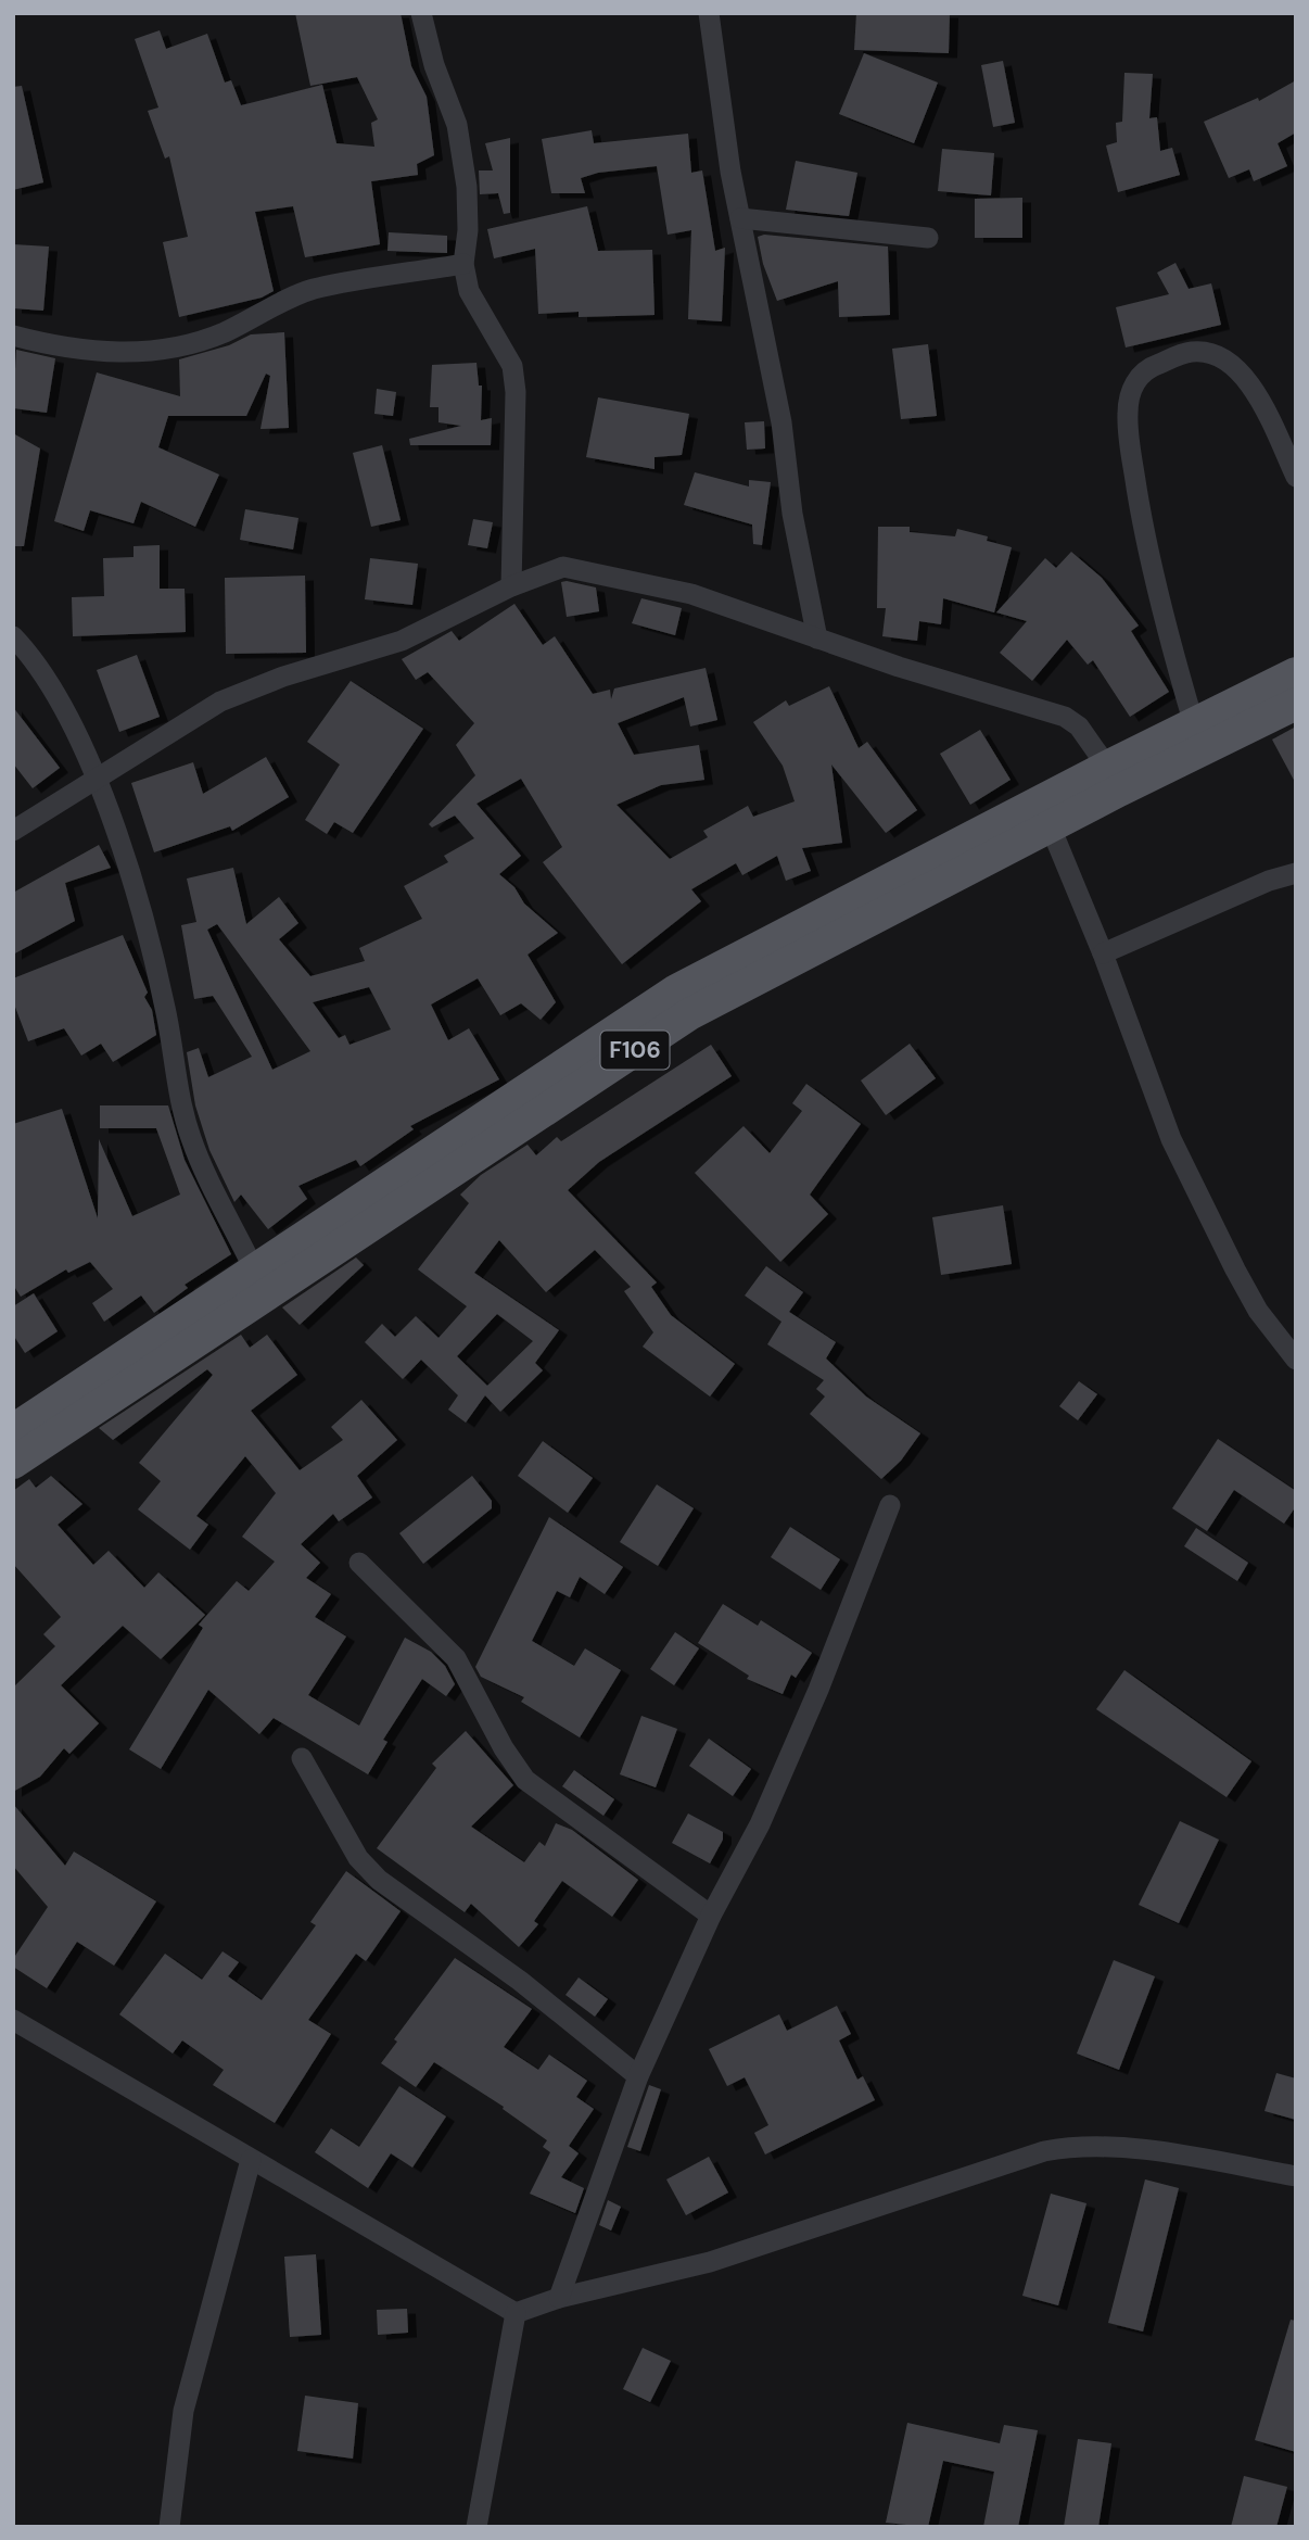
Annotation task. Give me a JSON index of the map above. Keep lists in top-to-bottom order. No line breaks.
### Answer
{"streets":{"main road":["F106"]}}
